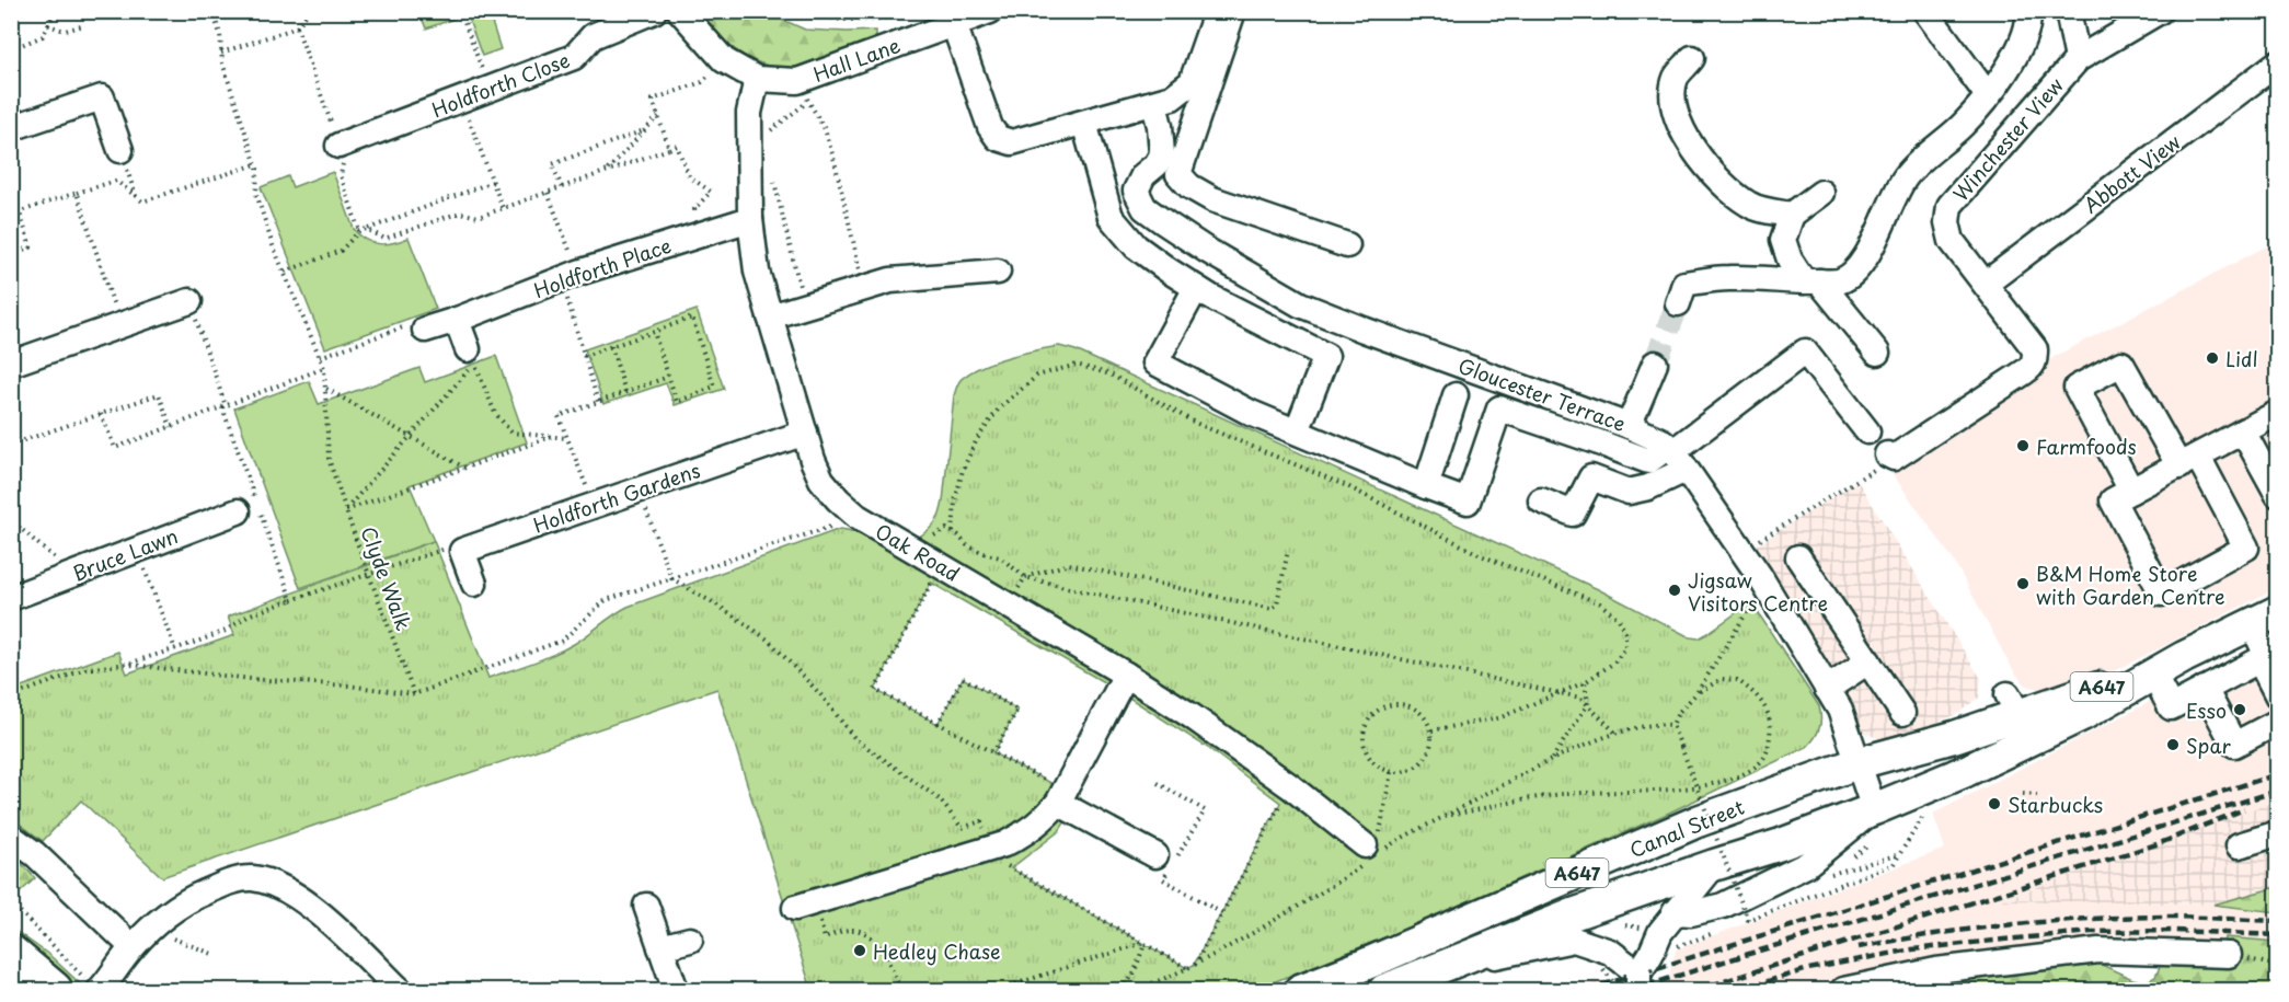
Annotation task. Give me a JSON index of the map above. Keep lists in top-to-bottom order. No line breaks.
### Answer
{"streets":{"main road":["A647","Canal Street"],"street":["Hall Lane","Holdforth Close","Winchester View","Abbott View","Holdforth Place","Gloucester Terrace","Holdforth Gardens","Oak Road","Bruce Lawn"],"path":["Clyde Walk"]},"crossings":[["Hall Lane","Oak Road"],["Winchester View","Abbott View"],["Holdforth Place","Oak Road"],["Gloucester Terrace","A647"],["Gloucester Terrace","Canal Street"],["Holdforth Gardens","Oak Road"],["A647","Canal Street"]],"places":["Lidl","Farmfoods","B&M Home Store with Garden Centre","Jigsaw Visitors Centre","Esso","Spar","Starbucks","Hedley Chase"]}
